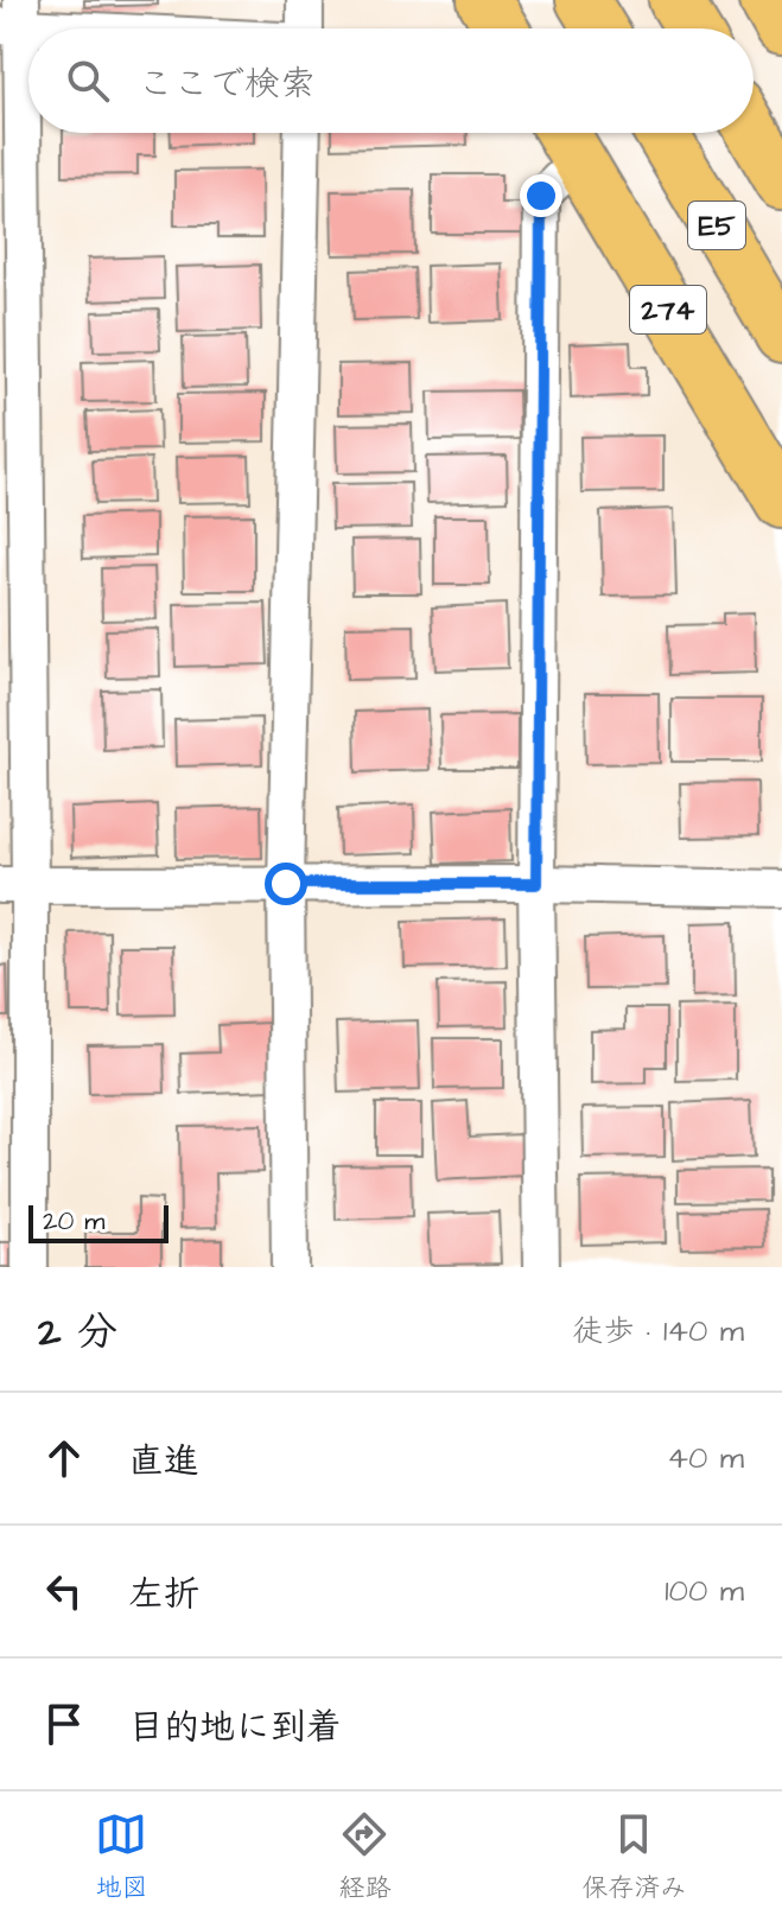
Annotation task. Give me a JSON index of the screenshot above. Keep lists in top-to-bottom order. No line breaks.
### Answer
{"streets":{"highway":["E5","274"]},"scale_bar":"20 m","page":{"search":"ここで検索","scale":"20 m","heading":["2 分","徒歩 · 140 m"],"list":[["直進","40 m"],["左折","100 m"],"目的地に到着"],"nav":["地図","経路","保存済み"]}}
